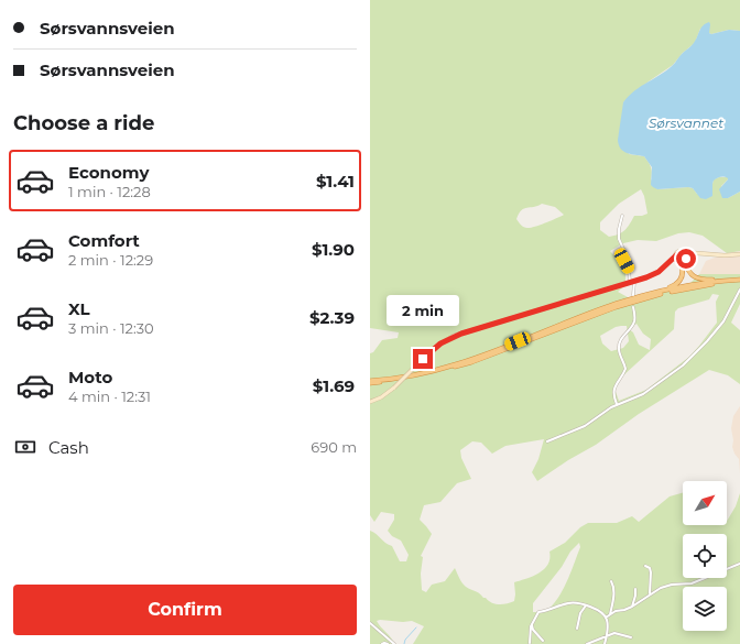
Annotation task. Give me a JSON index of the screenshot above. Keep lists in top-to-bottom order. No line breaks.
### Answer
{"water":["Sørsvannet"],"north":"top right","page":{"banner":["Sørsvannsveien","Sørsvannsveien"],"heading":"Choose a ride","list":[{"name":"Economy","note":"1 min · 12:28","value":"$1.41"},{"name":"Comfort","note":"2 min · 12:29","value":"$1.90"},{"name":"XL","note":"3 min · 12:30","value":"$2.39"},{"name":"Moto","note":"4 min · 12:31","value":"$1.69"}],"bubble":"2 min","pay":["Cash","690 m"],"buttons":"Confirm"}}
